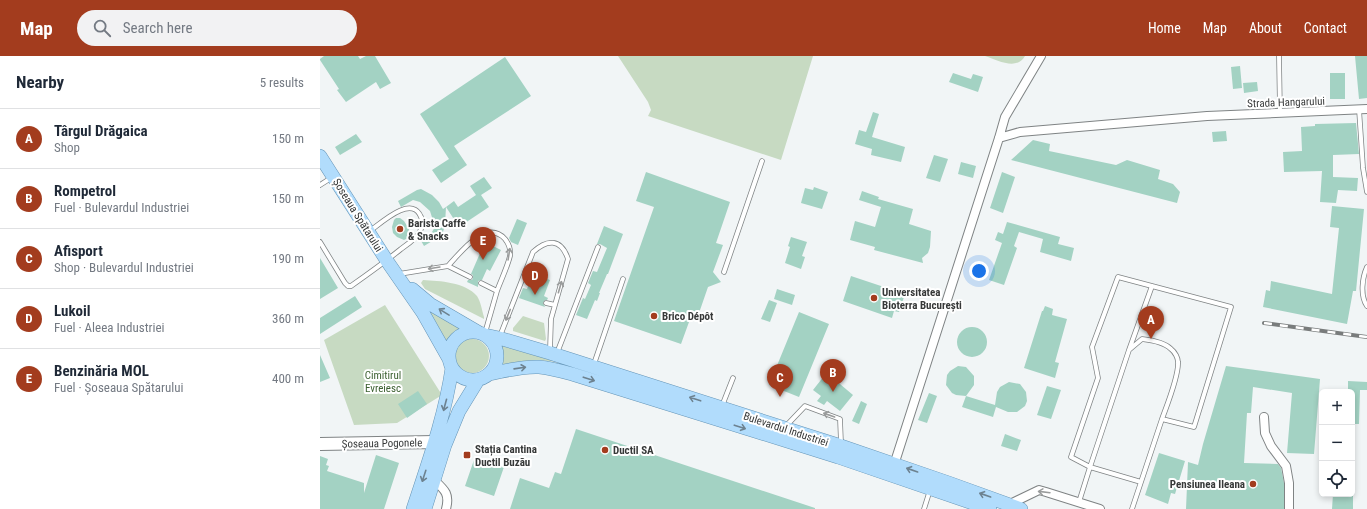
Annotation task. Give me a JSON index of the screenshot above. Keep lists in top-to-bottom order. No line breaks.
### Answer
{"streets":{"main road":["Șoseaua Spătarului","Bulevardul Industriei","Șoseaua Pogonele"],"street":["Strada Hangarului"]},"crossings":[["Șoseaua Spătarului","Bulevardul Industriei"]],"parks":["Cimitirul Evreiesc"],"places":{"other":["Barista Caffe & Snacks","Universitatea Bioterra București","Brico Dépôt","Ductil SA","Pensiunea Ileana"],"transit":["Stația Cantina Ductil Buzău"]},"page":{"header":"Map","search":"Search here","nav":["Home","Map","About","Contact"],"heading":["Nearby","5 results"],"list":[{"mark":"A","name":"Târgul Drăgaica","note":"Shop","value":"150 m"},{"mark":"B","name":"Rompetrol","note":"Fuel · Bulevardul Industriei","value":"150 m"},{"mark":"C","name":"Afisport","note":"Shop · Bulevardul Industriei","value":"190 m"},{"mark":"D","name":"Lukoil","note":"Fuel · Aleea Industriei","value":"360 m"},{"mark":"E","name":"Benzinăria MOL","note":"Fuel · Șoseaua Spătarului","value":"400 m"}],"pins":["E","D","A","B","C"],"map_buttons":["+","−"]}}
